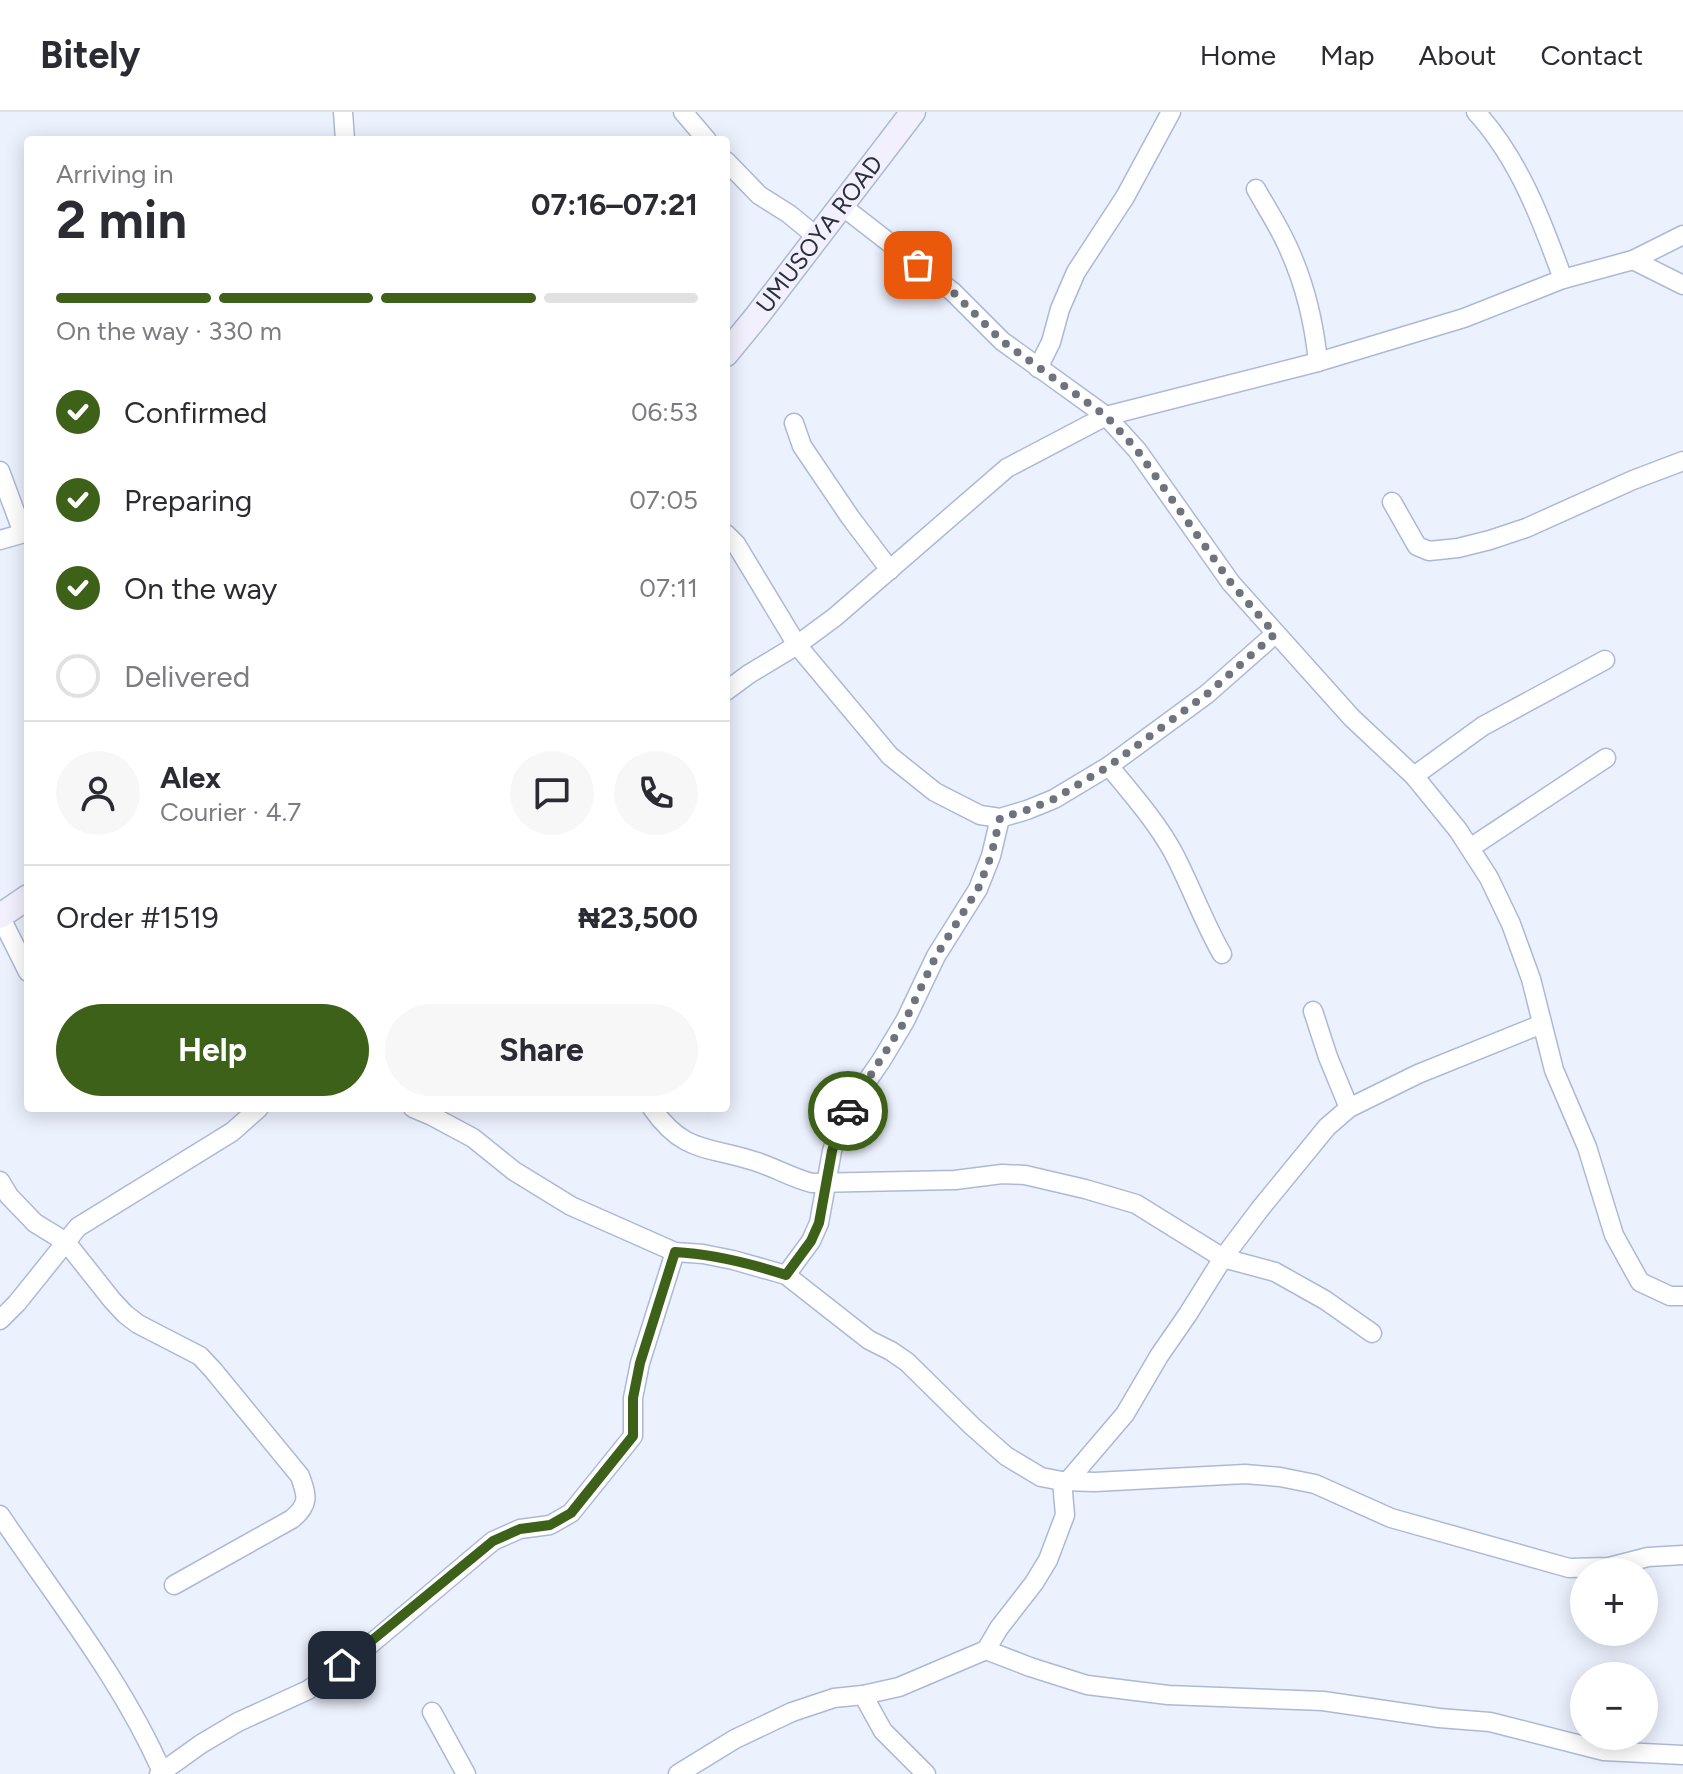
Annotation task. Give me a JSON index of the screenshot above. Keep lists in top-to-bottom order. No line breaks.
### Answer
{"streets":{"main road":["UMUSOYA ROAD"]},"page":{"header":"Bitely","nav":["Home","Map","About","Contact"],"heading":["2 min","Arriving in","07:16–07:21"],"panel":["Alex","Courier · 4.7","Order #1519","₦23,500"],"bar":"On the way · 330 m","list":[["Confirmed","06:53"],["Preparing","07:05"],["On the way","07:11"],"Delivered"],"buttons":["Help","Share"],"map_buttons":["+","−"]}}
